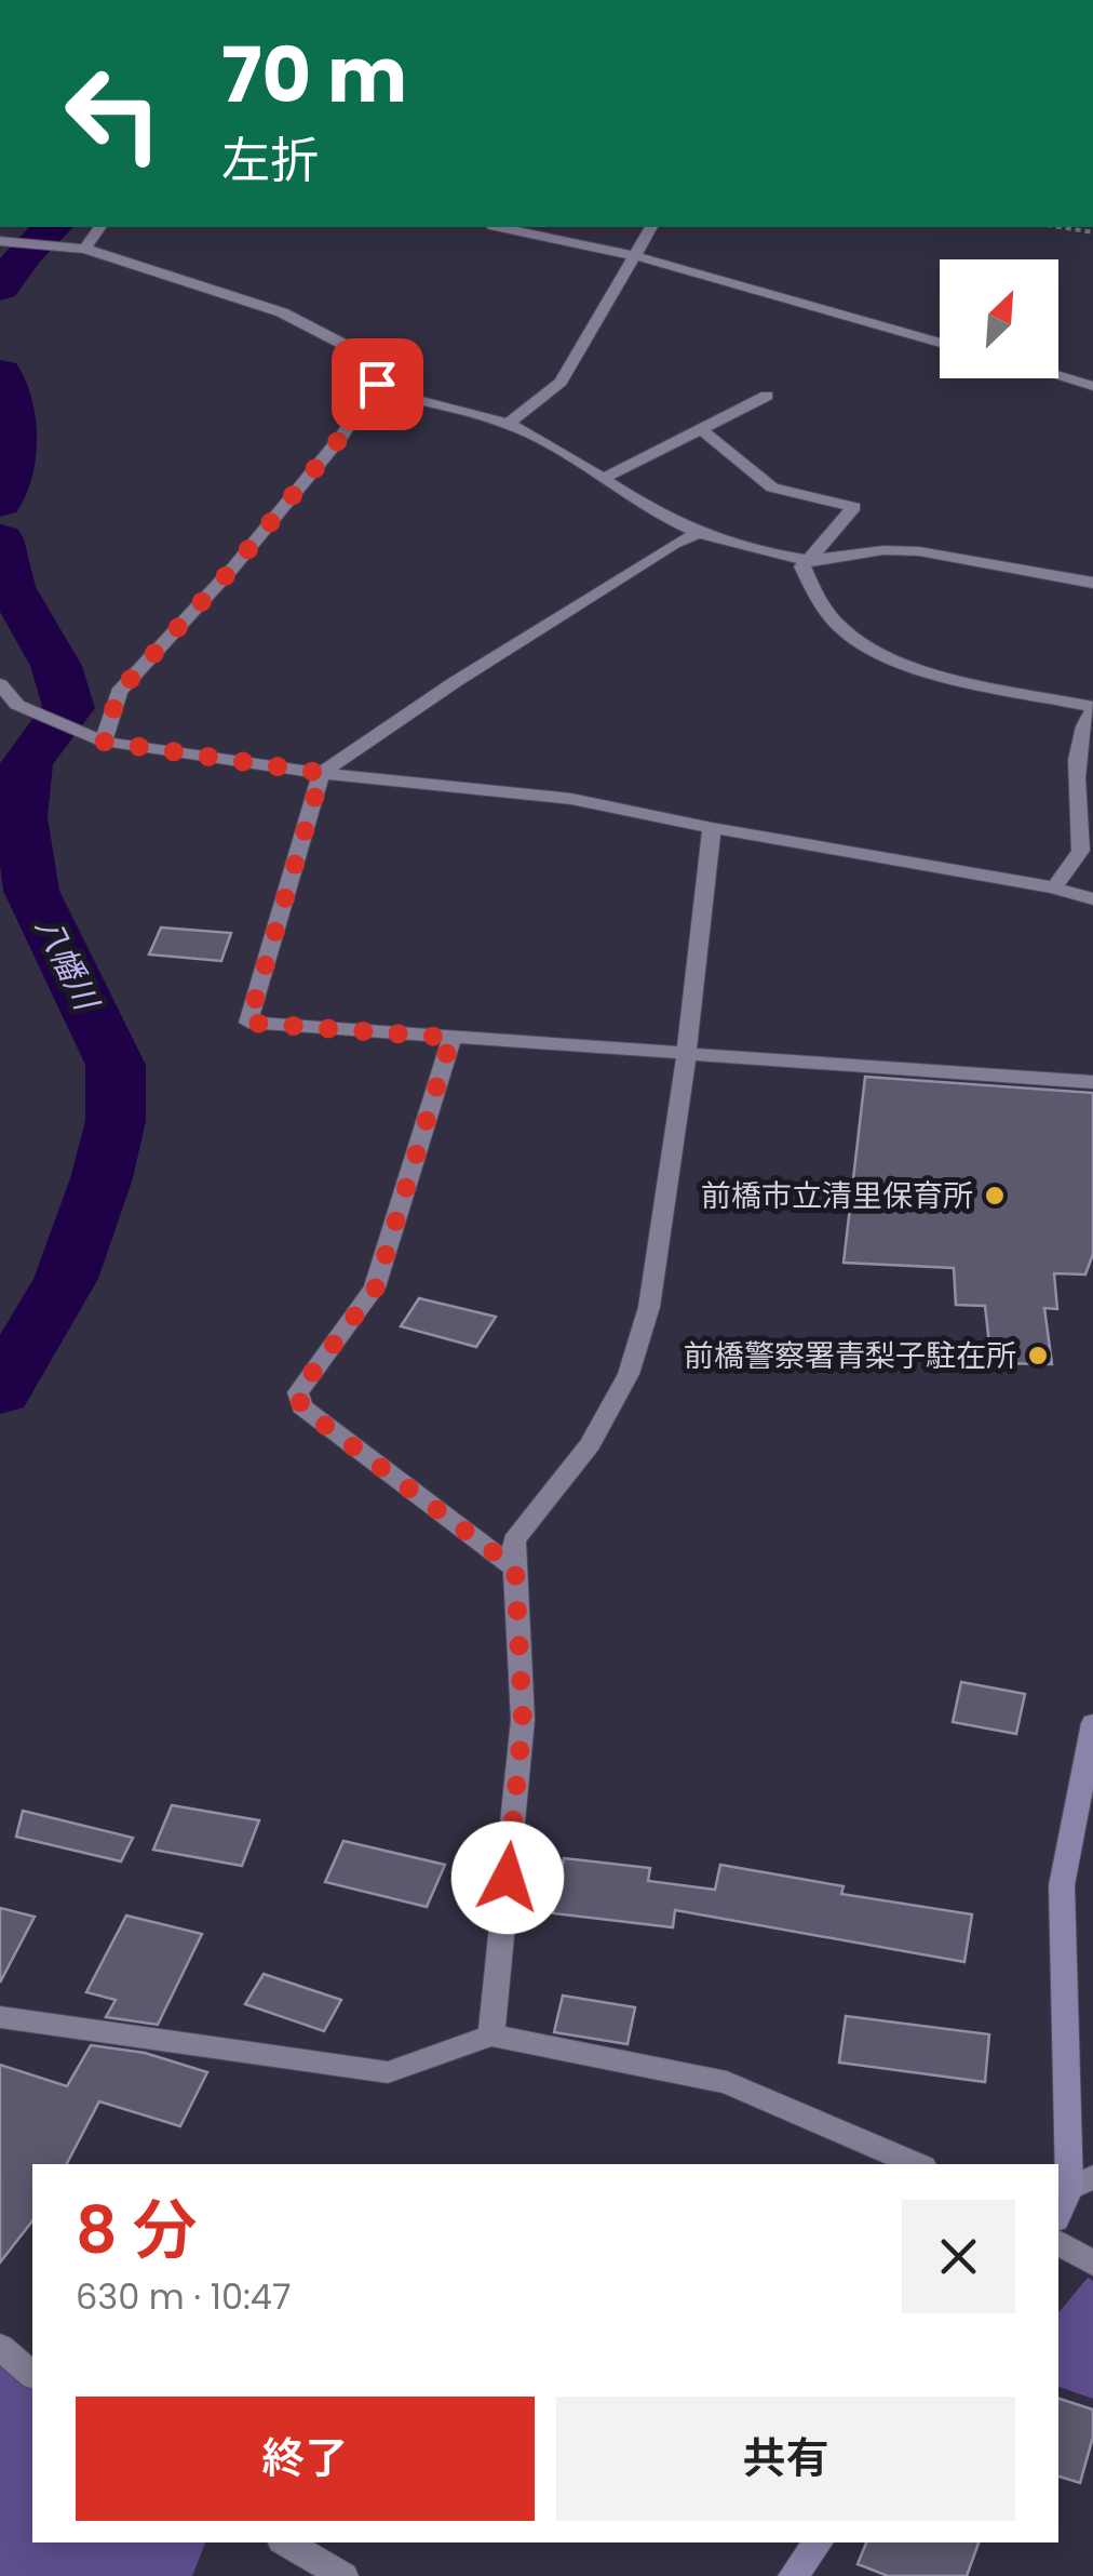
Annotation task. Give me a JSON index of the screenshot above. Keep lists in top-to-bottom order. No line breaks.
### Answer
{"water":["八幡川"],"places":["前橋市立清里保育所","前橋警察署青梨子駐在所"],"north":"top right","page":{"turn":["70 m","左折"],"heading":["8 分","630 m · 10:47"],"buttons":["終了","共有"]}}
